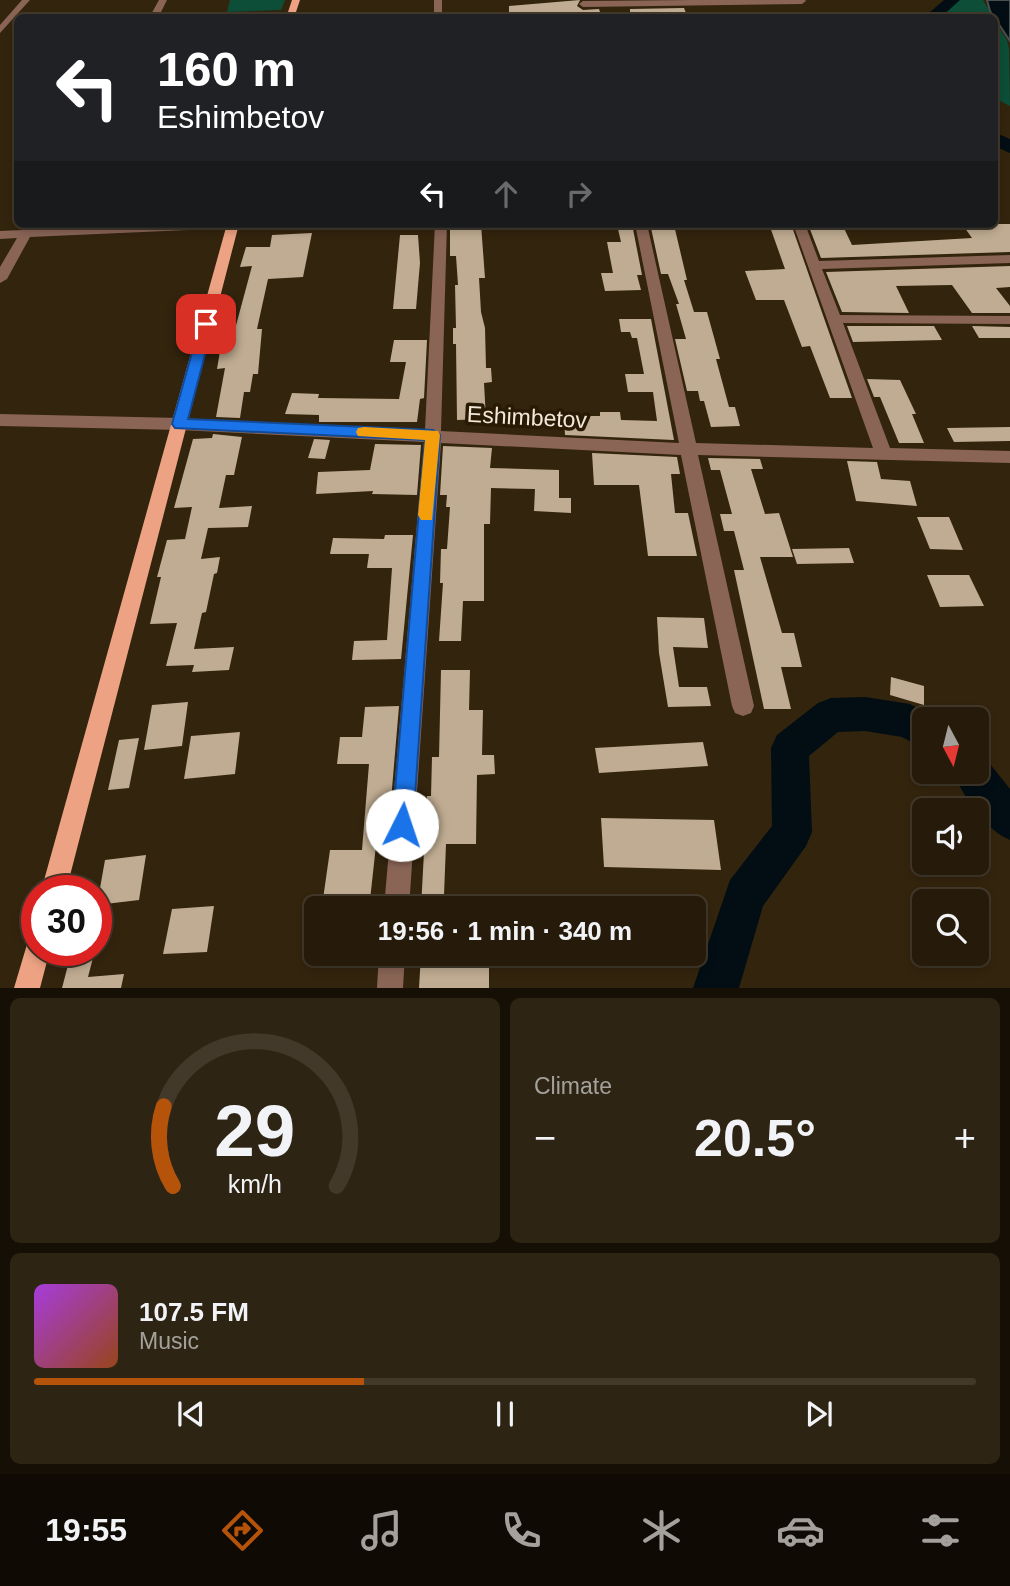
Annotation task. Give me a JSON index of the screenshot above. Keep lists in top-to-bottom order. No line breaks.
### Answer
{"streets":{"street":["Eshimbetov"]},"north":"bottom","page":{"turn":["160 m","Eshimbetov"],"limit":"30","trip":"19:56 · 1 min · 340 m","tile":"Climate","heat":["−","20.5°","+"],"song":["107.5 FM","Music"],"tabs":"19:55","gauge":["29","km/h"]}}
